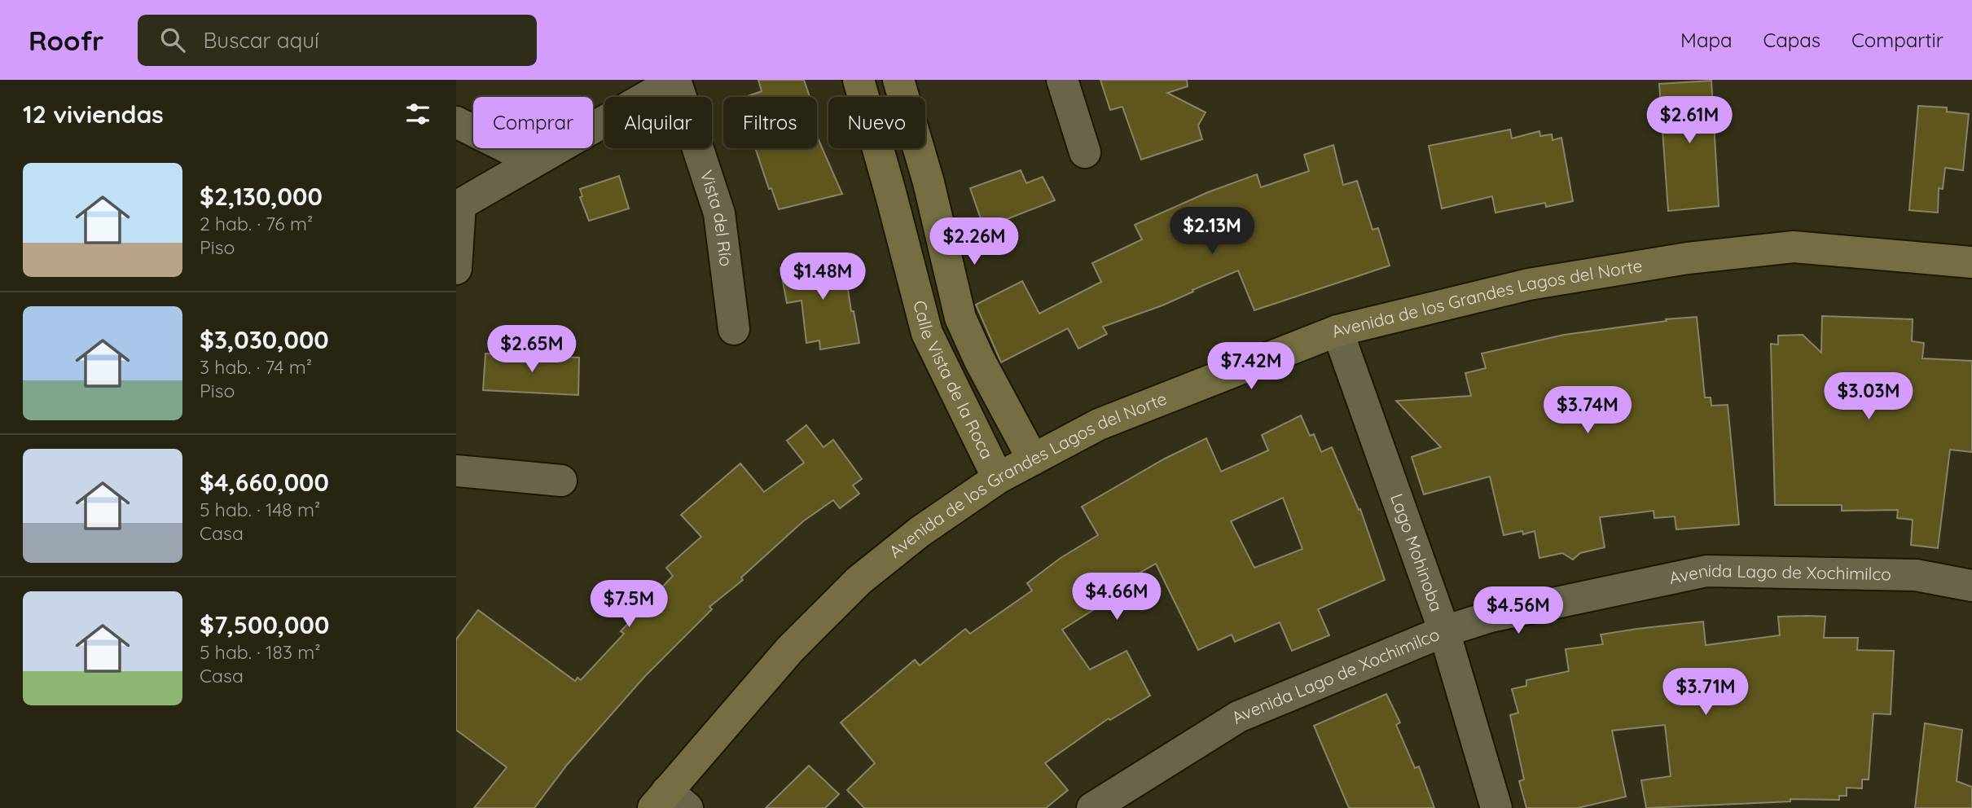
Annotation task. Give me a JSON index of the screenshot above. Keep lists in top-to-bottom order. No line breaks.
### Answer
{"streets":{"street":["Vista del Río","Avenida de los Grandes Lagos del Norte","Calle Vista de la Roca","Lago Mohinoba","Avenida Lago de Xochimilco"]},"crossings":[["Avenida de los Grandes Lagos del Norte","Calle Vista de la Roca"],["Avenida de los Grandes Lagos del Norte","Lago Mohinoba"],["Lago Mohinoba","Avenida Lago de Xochimilco"]],"page":{"header":"Roofr","search":"Buscar aquí","nav":["Mapa","Capas","Compartir"],"heading":"12 viviendas","price":["$2.61M","$2.13M","$2.26M","$1.48M","$2.65M","$7.42M","$3.03M","$3.74M","$4.66M","$7.5M","$4.56M","$3.71M"],"chip":["Comprar","Alquilar","Filtros","Nuevo"],"list":[{"name":"$2,130,000","note":"2 hab. · 76 m² · Piso"},{"name":"$3,030,000","note":"3 hab. · 74 m² · Piso"},{"name":"$4,660,000","note":"5 hab. · 148 m² · Casa"},{"name":"$7,500,000","note":"5 hab. · 183 m² · Casa"}]}}
